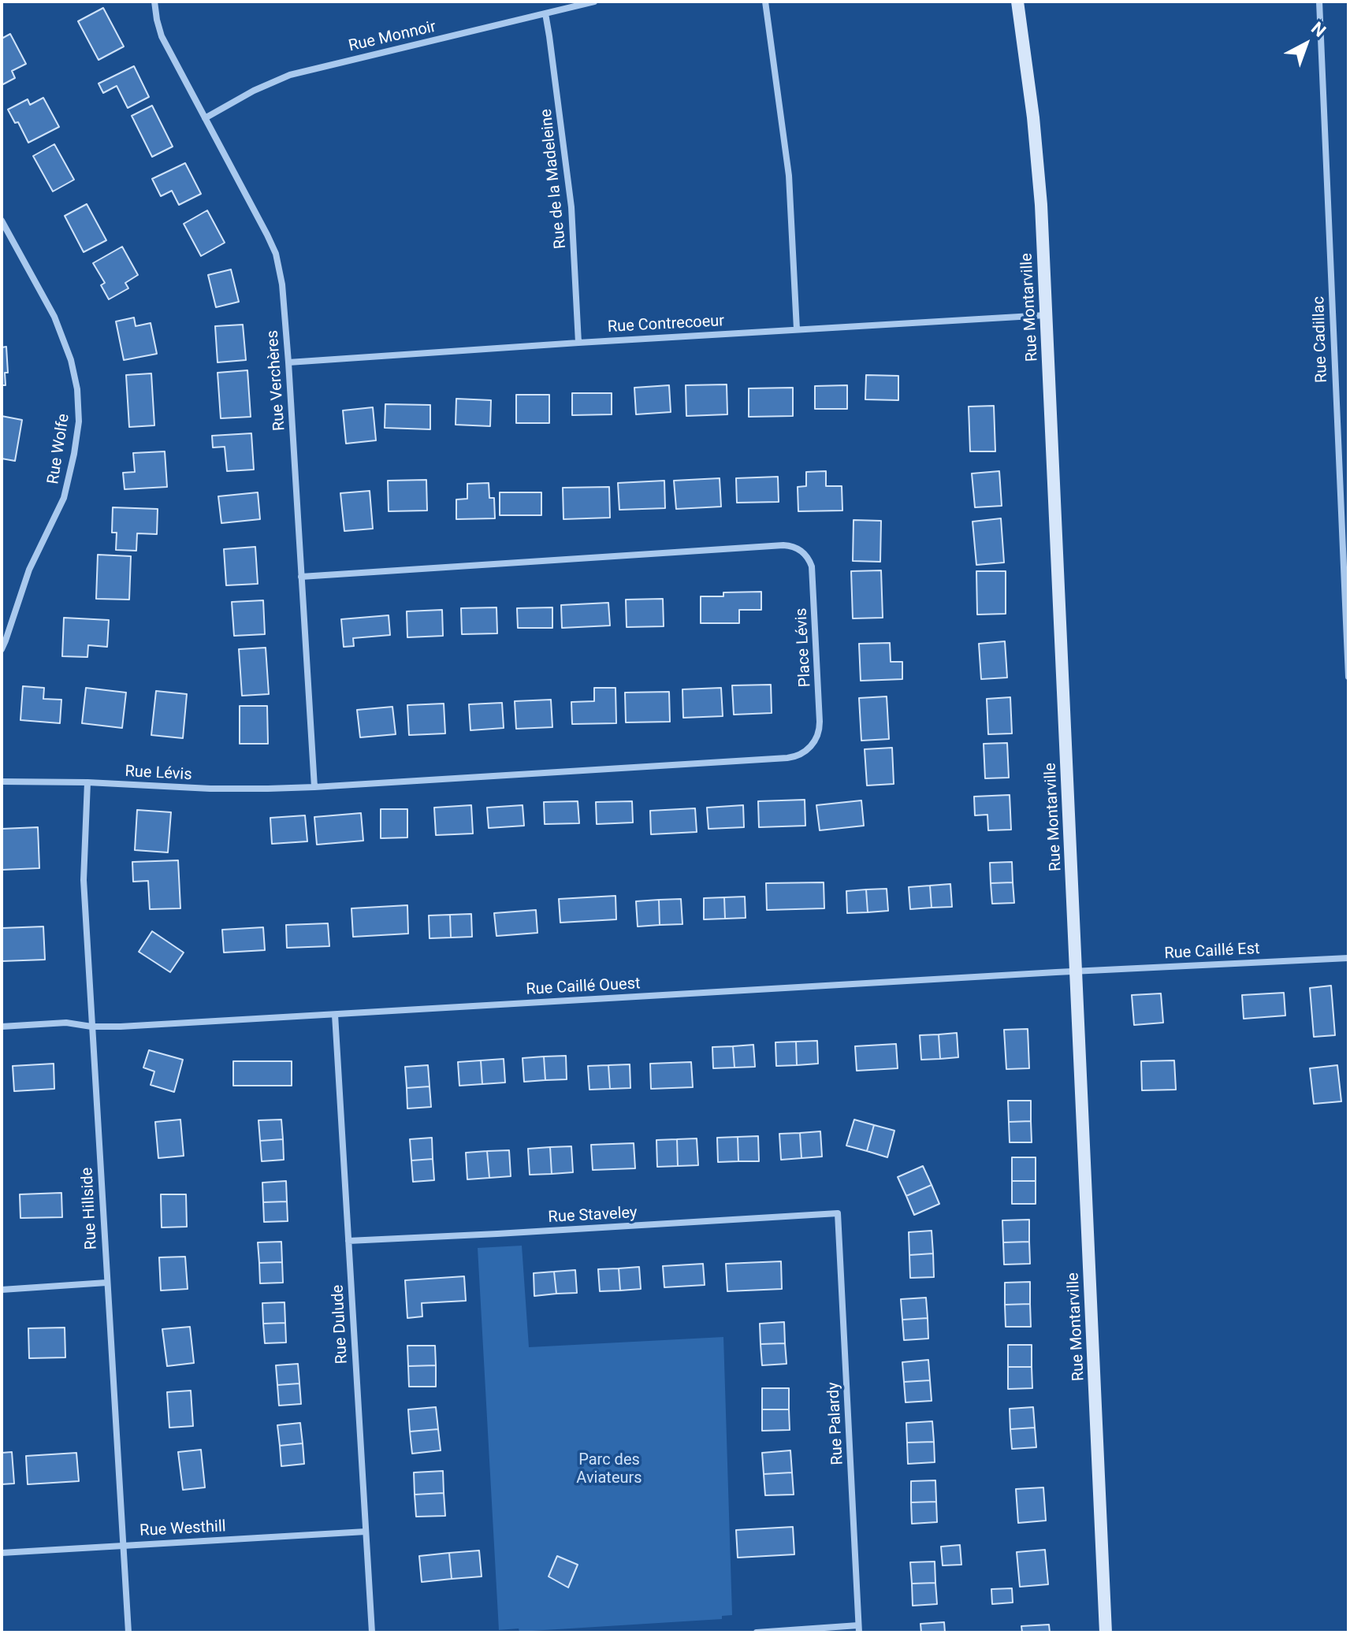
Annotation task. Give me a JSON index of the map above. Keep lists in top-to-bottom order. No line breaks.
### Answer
{"streets":{"street":["Rue Monnoir","Rue de la Madeleine","Rue Montarville","Rue Contrecoeur","Rue Cadillac","Rue Verchères","Rue Wolfe","Place Lévis","Rue Lévis","Rue Caillé Est","Rue Caillé Ouest","Rue Hillside","Rue Staveley","Rue Dulude","Rue Palardy","Rue Westhill"]},"crossings":[["Rue Monnoir","Rue de la Madeleine"],["Rue Monnoir","Rue Verchères"],["Rue de la Madeleine","Rue Contrecoeur"],["Rue Montarville","Rue Contrecoeur"],["Rue Montarville","Rue Caillé Est"],["Rue Montarville","Rue Caillé Ouest"],["Rue Contrecoeur","Rue Verchères"],["Rue Verchères","Place Lévis"],["Rue Verchères","Rue Lévis"],["Place Lévis","Rue Lévis"],["Rue Lévis","Rue Hillside"],["Rue Caillé Est","Rue Caillé Ouest"],["Rue Caillé Ouest","Rue Hillside"],["Rue Caillé Ouest","Rue Dulude"],["Rue Hillside","Rue Westhill"],["Rue Staveley","Rue Dulude"],["Rue Staveley","Rue Palardy"],["Rue Dulude","Rue Westhill"]],"parks":["Parc des Aviateurs"],"north":"top right"}
